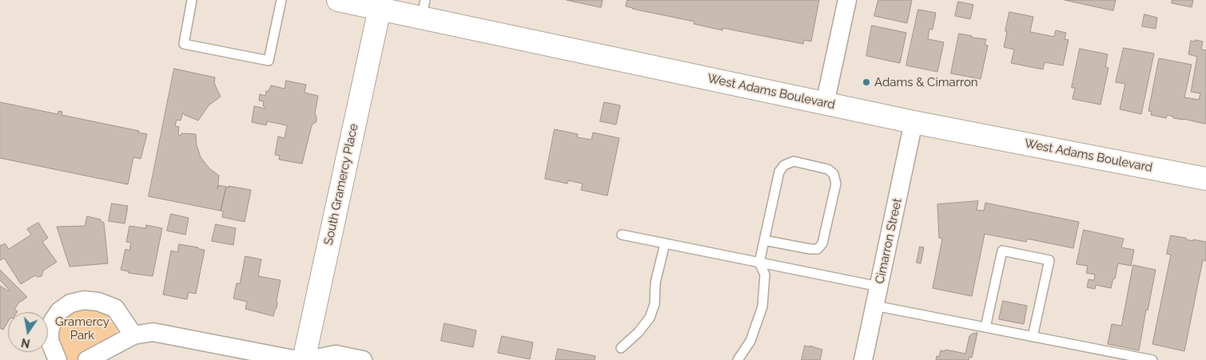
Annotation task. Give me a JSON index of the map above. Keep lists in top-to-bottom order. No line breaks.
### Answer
{"streets":{"main road":["West Adams Boulevard","South Gramercy Place"],"street":["Cimarron Street"]},"crossings":[["West Adams Boulevard","South Gramercy Place"],["West Adams Boulevard","Cimarron Street"]],"parks":["Gramercy Park"],"places":["Adams & Cimarron"],"north":"bottom"}
